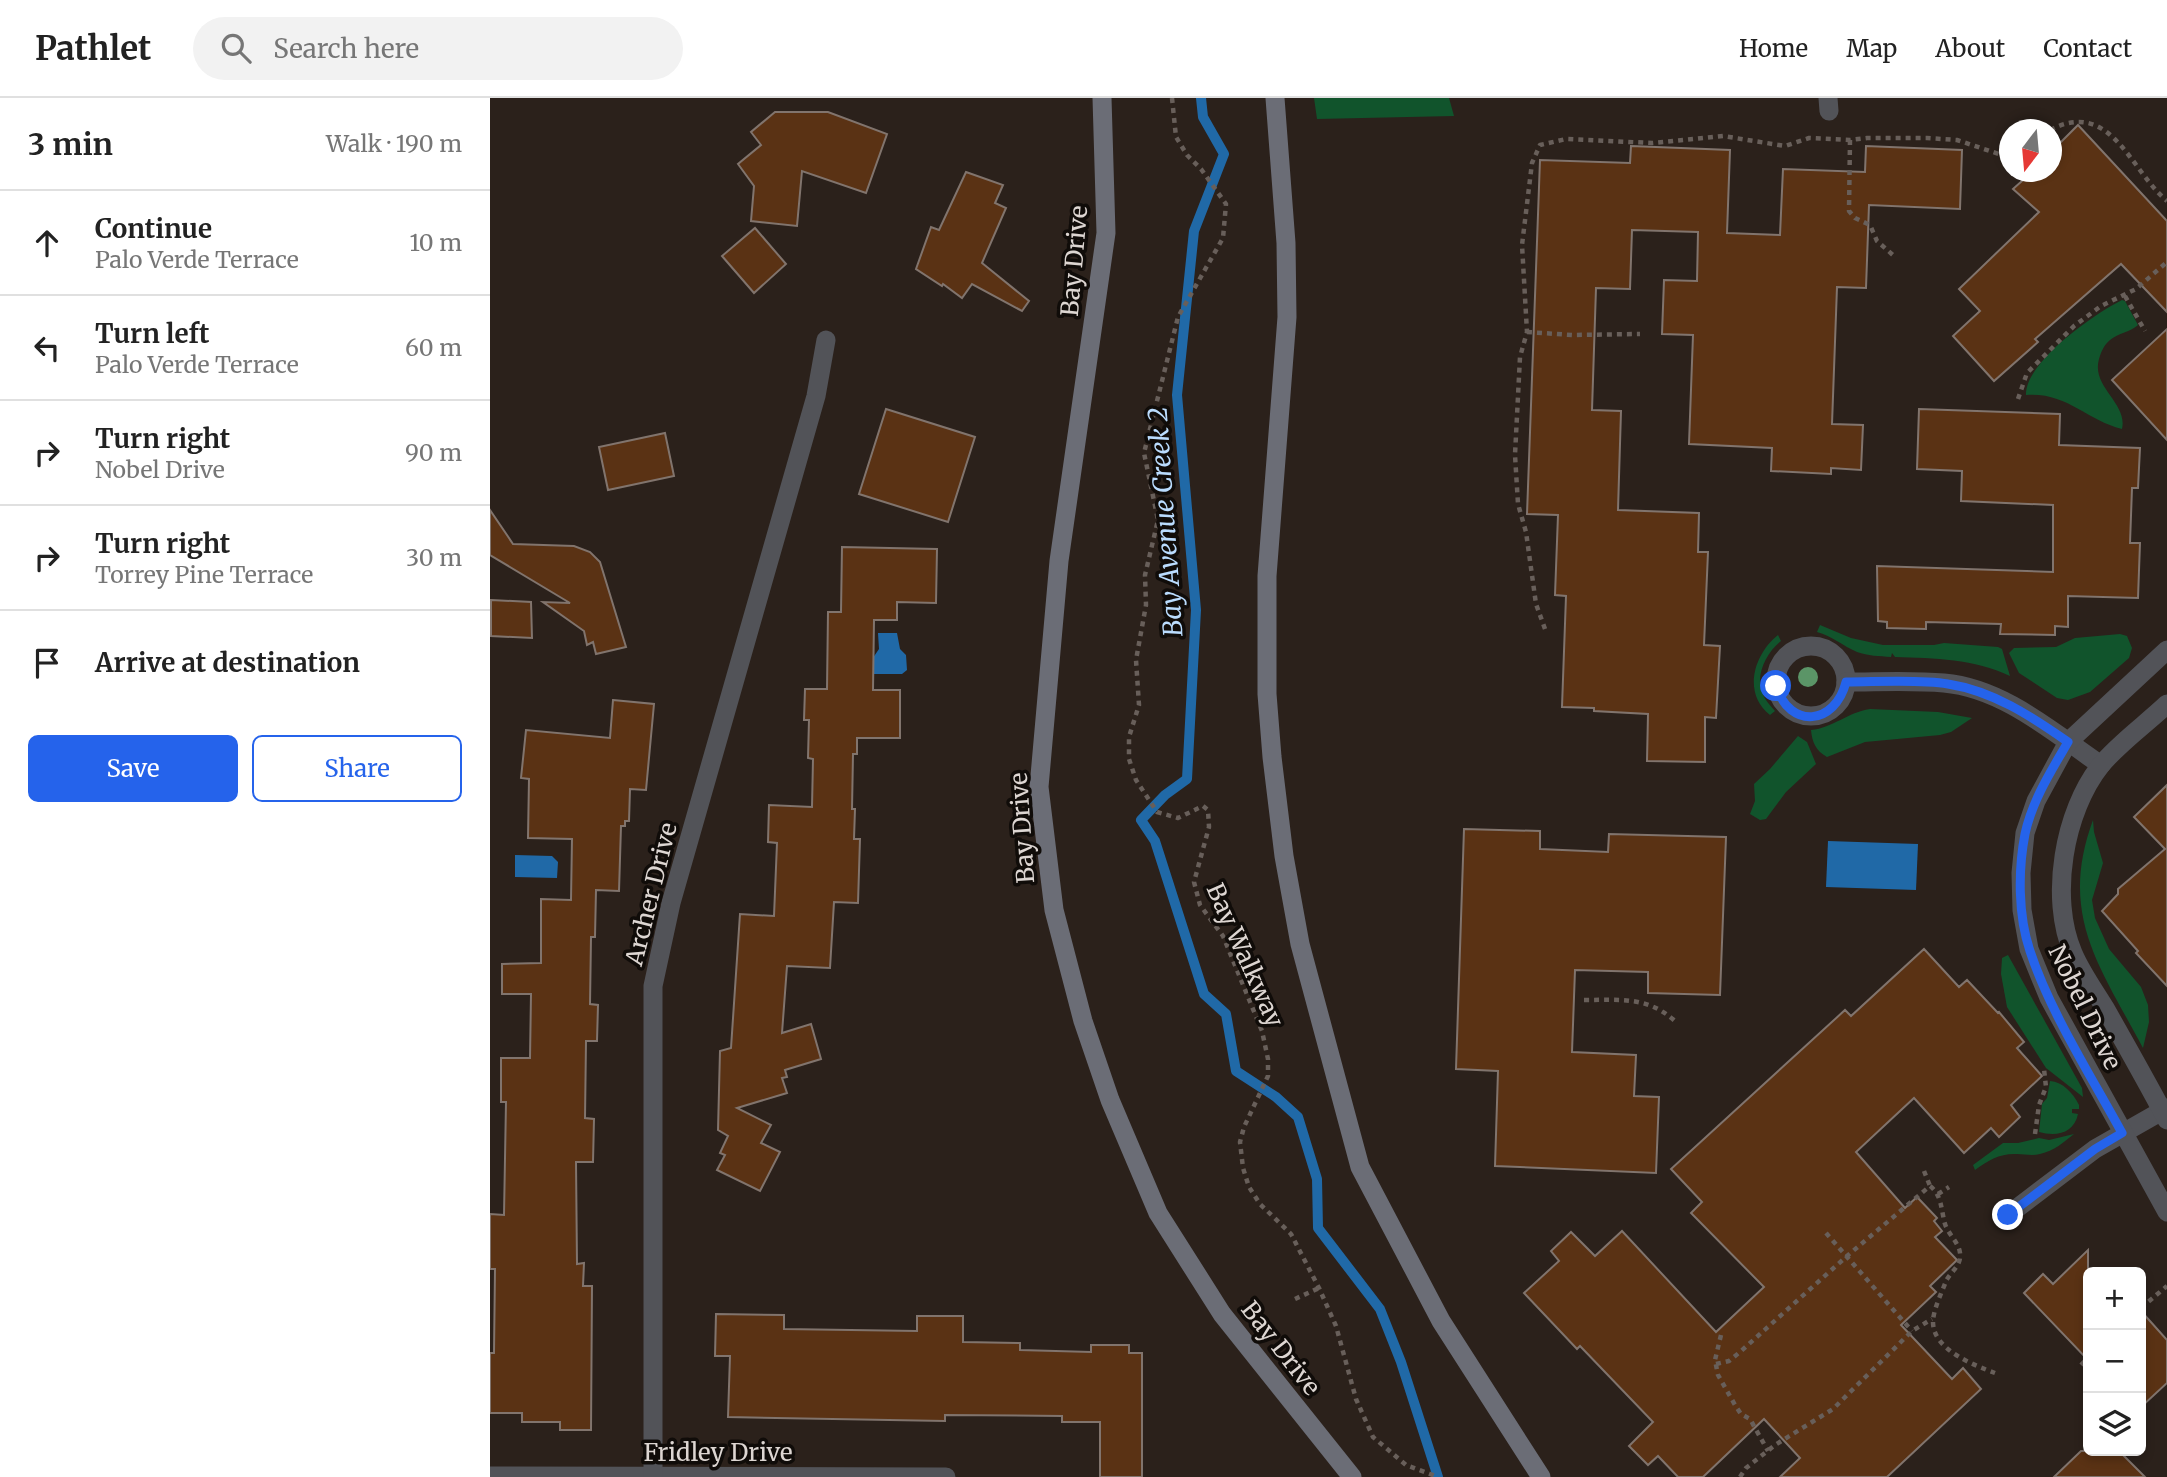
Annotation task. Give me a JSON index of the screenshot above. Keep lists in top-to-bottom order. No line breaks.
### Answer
{"streets":{"main road":["Bay Drive"],"street":["Archer Drive","Nobel Drive","Fridley Drive"],"path":["Bay Walkway"]},"crossings":[["Archer Drive","Fridley Drive"]],"water":["Bay Avenue Creek 2"],"north":"bottom","page":{"header":"Pathlet","search":"Search here","nav":["Home","Map","About","Contact"],"heading":["3 min","Walk · 190 m"],"list":[["Continue","Palo Verde Terrace","10 m"],["Turn left","Palo Verde Terrace","60 m"],["Turn right","Nobel Drive","90 m"],["Turn right","Torrey Pine Terrace","30 m"],"Arrive at destination"],"buttons":["Save","Share"],"map_buttons":["+","−"]}}
